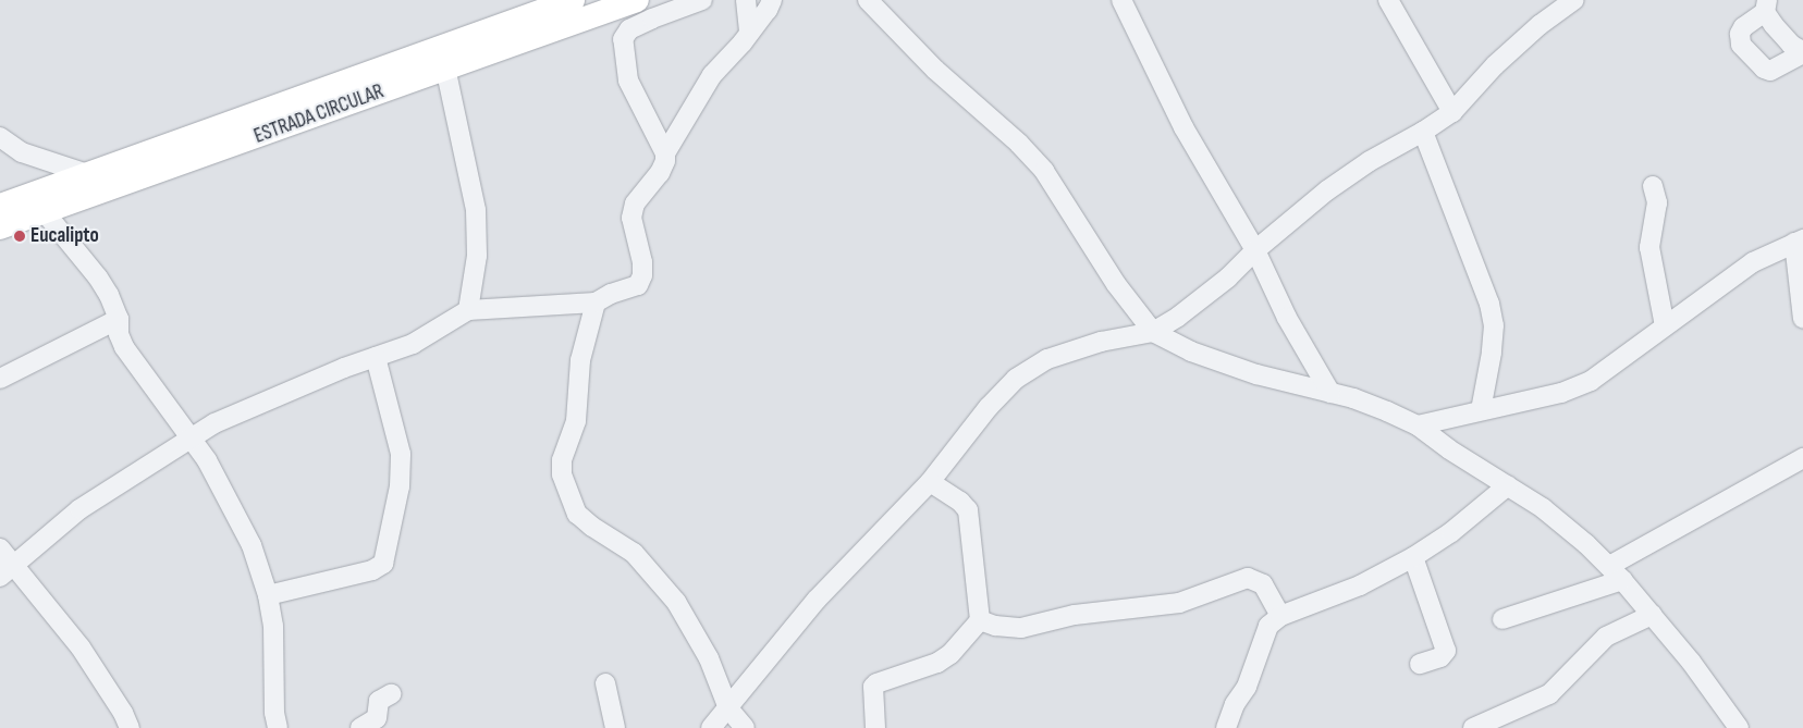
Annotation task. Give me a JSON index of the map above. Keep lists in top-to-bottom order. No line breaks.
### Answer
{"streets":{"main road":["ESTRADA CIRCULAR"]},"places":["Eucalipto"]}
